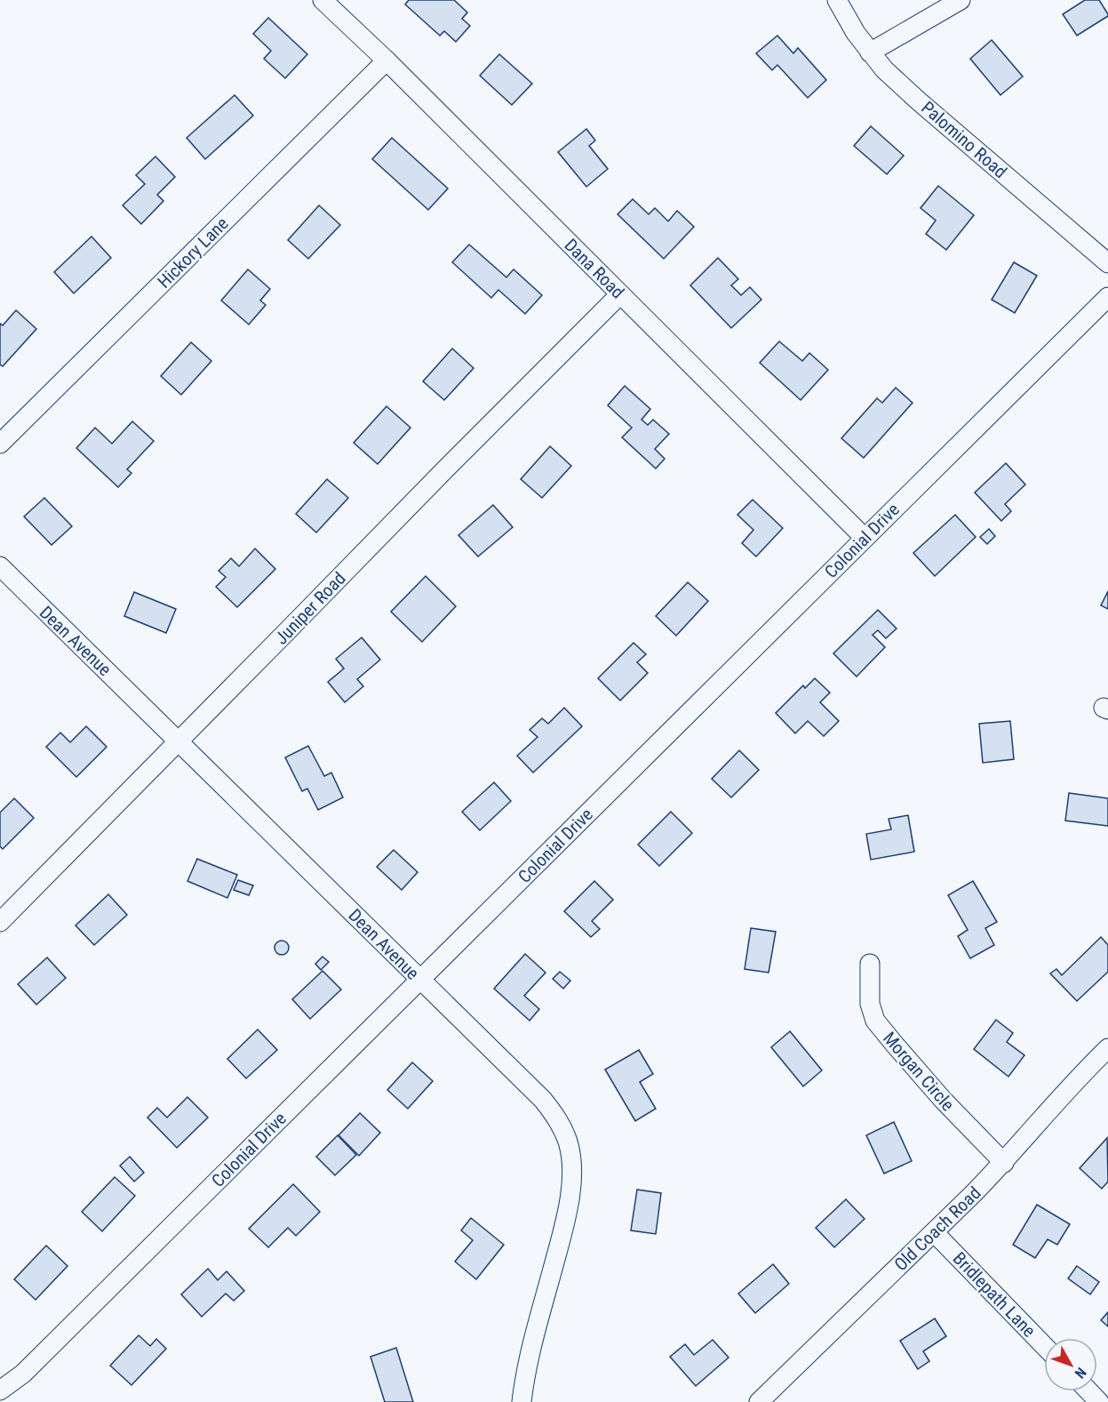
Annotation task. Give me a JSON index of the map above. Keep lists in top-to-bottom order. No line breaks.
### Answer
{"streets":{"street":["Palomino Road","Hickory Lane","Dana Road","Colonial Drive","Juniper Road","Dean Avenue","Morgan Circle","Old Coach Road","Bridlepath Lane"]},"crossings":[["Hickory Lane","Dana Road"],["Dana Road","Colonial Drive"],["Dana Road","Juniper Road"],["Colonial Drive","Dean Avenue"],["Juniper Road","Dean Avenue"],["Morgan Circle","Old Coach Road"],["Old Coach Road","Bridlepath Lane"]],"north":"bottom right"}
